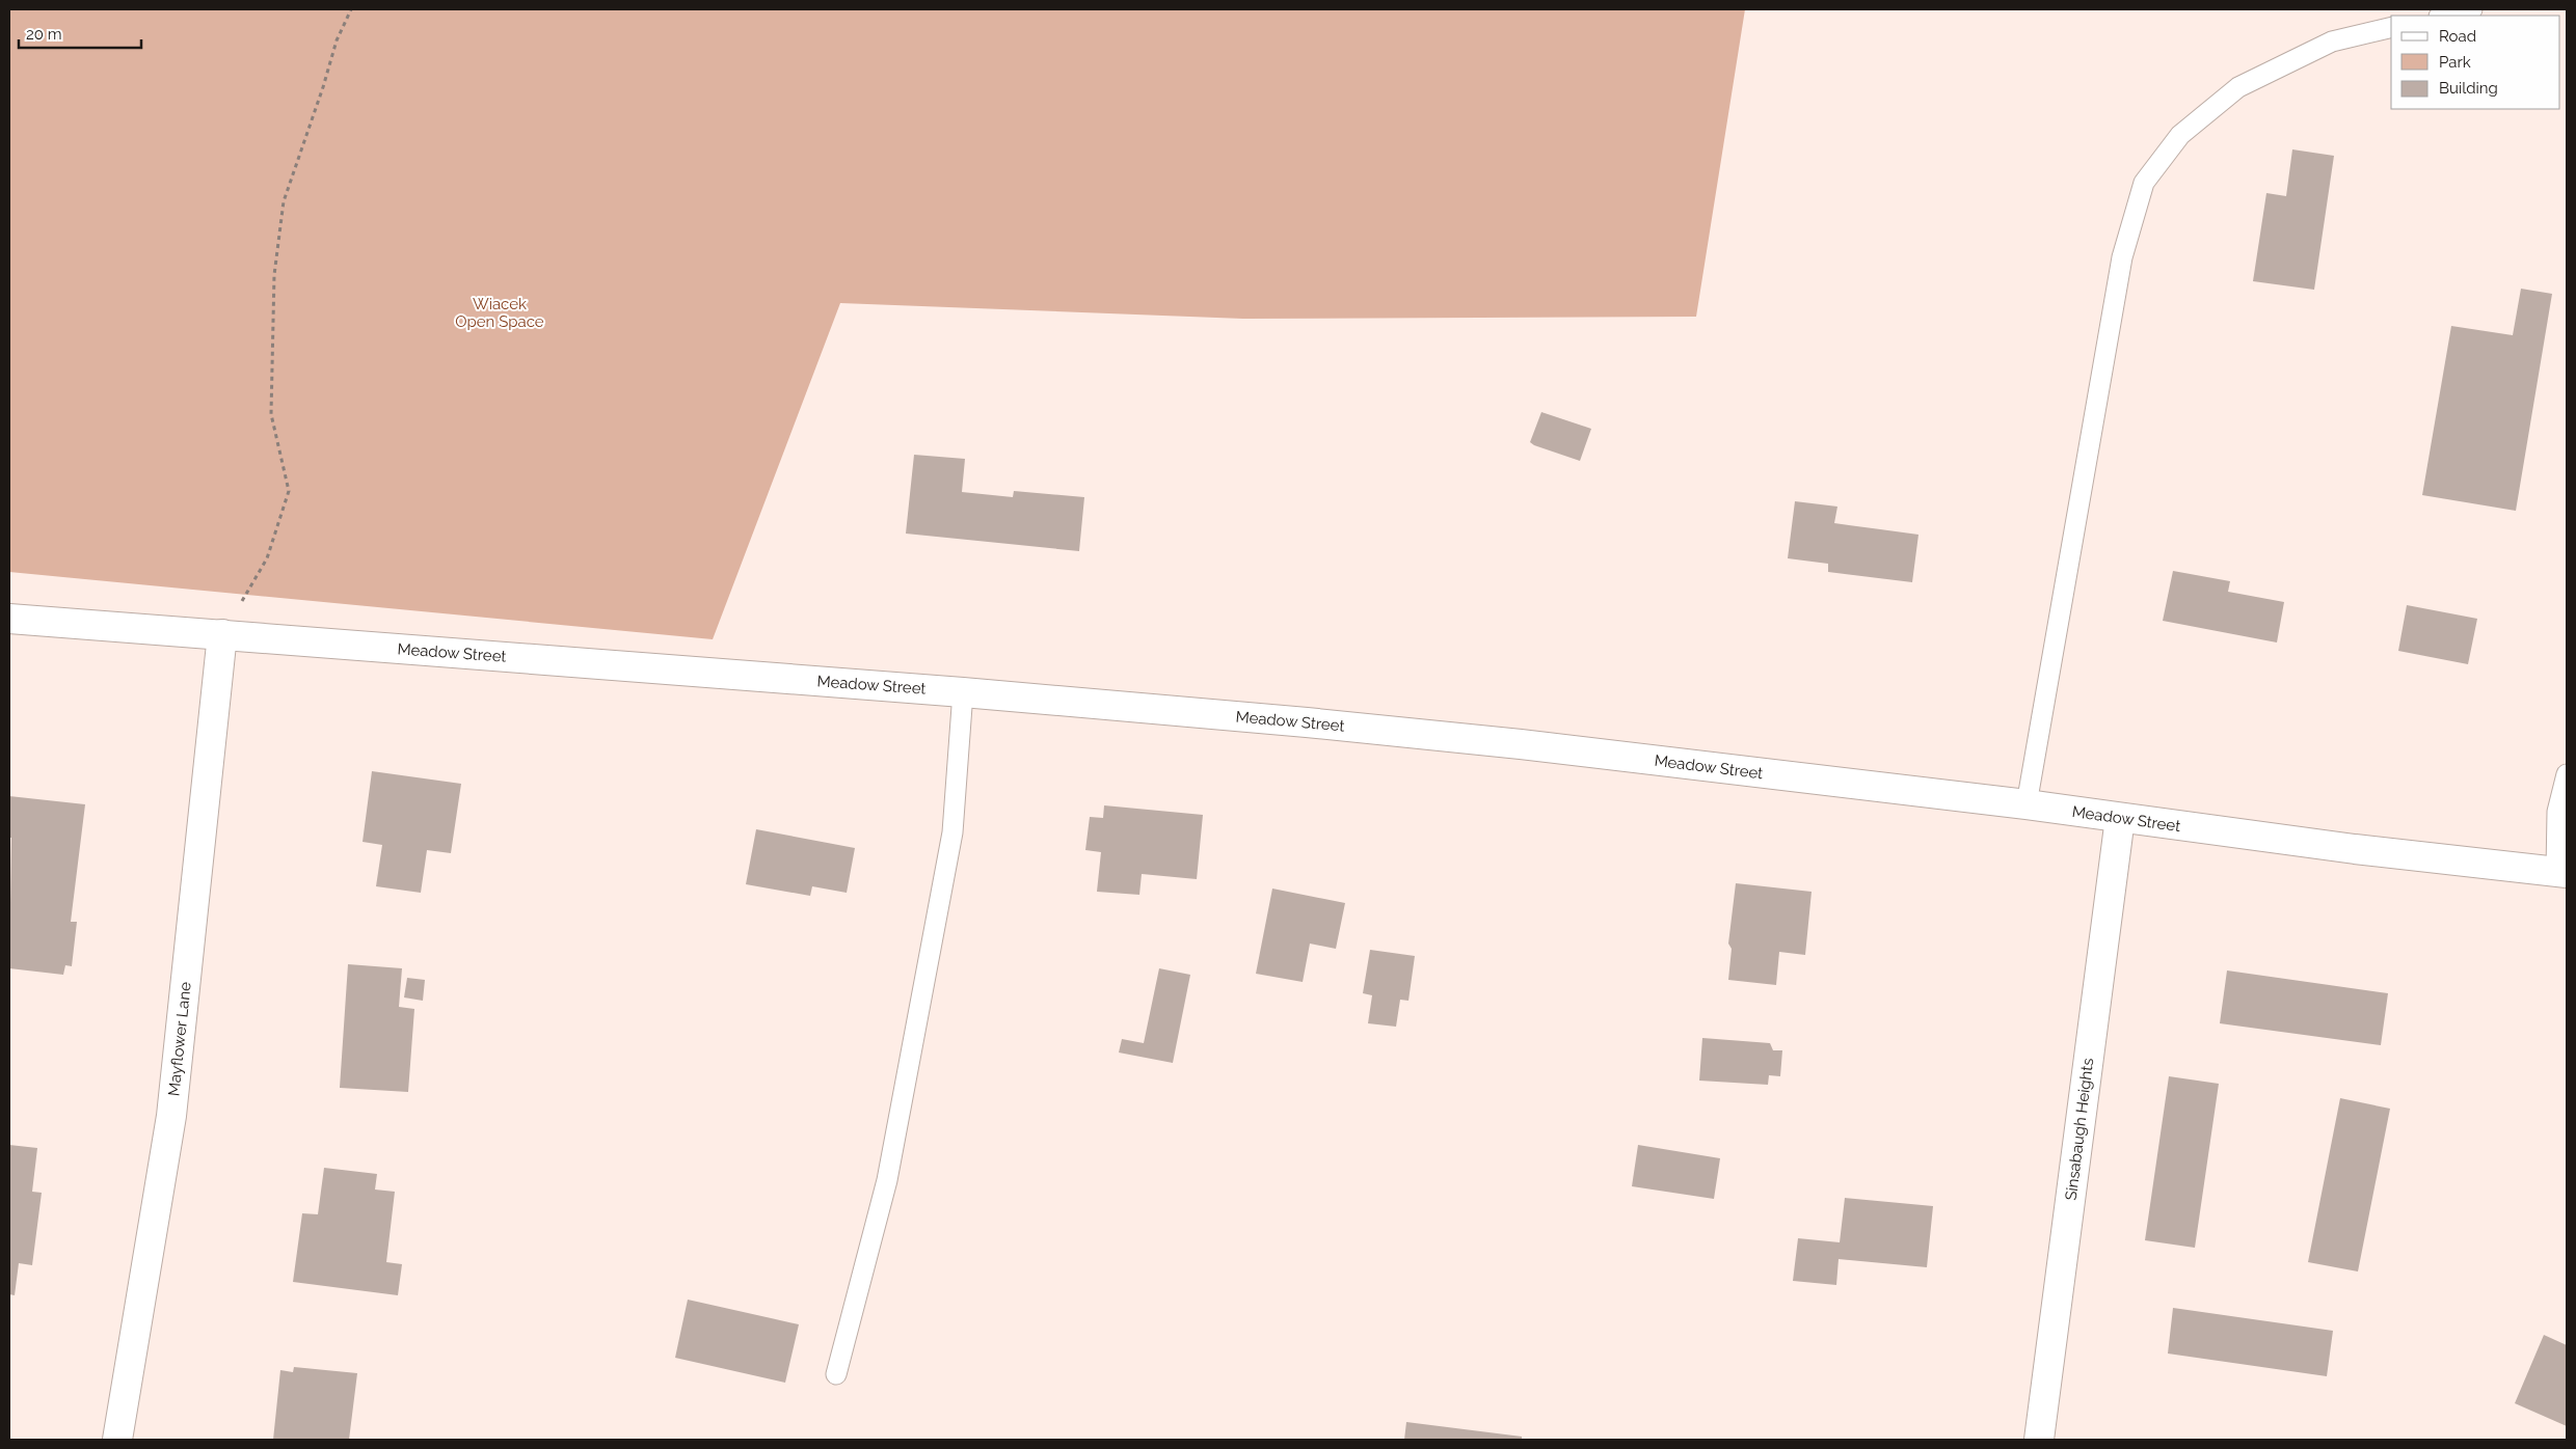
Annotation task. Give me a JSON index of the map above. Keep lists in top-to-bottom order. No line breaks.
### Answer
{"streets":{"street":["Meadow Street","Mayflower Lane","Sinsabaugh Heights"]},"crossings":[["Meadow Street","Mayflower Lane"],["Meadow Street","Sinsabaugh Heights"]],"parks":["Wiacek Open Space"],"legend":["Road","Park","Building"],"scale_bar":"20 m"}
